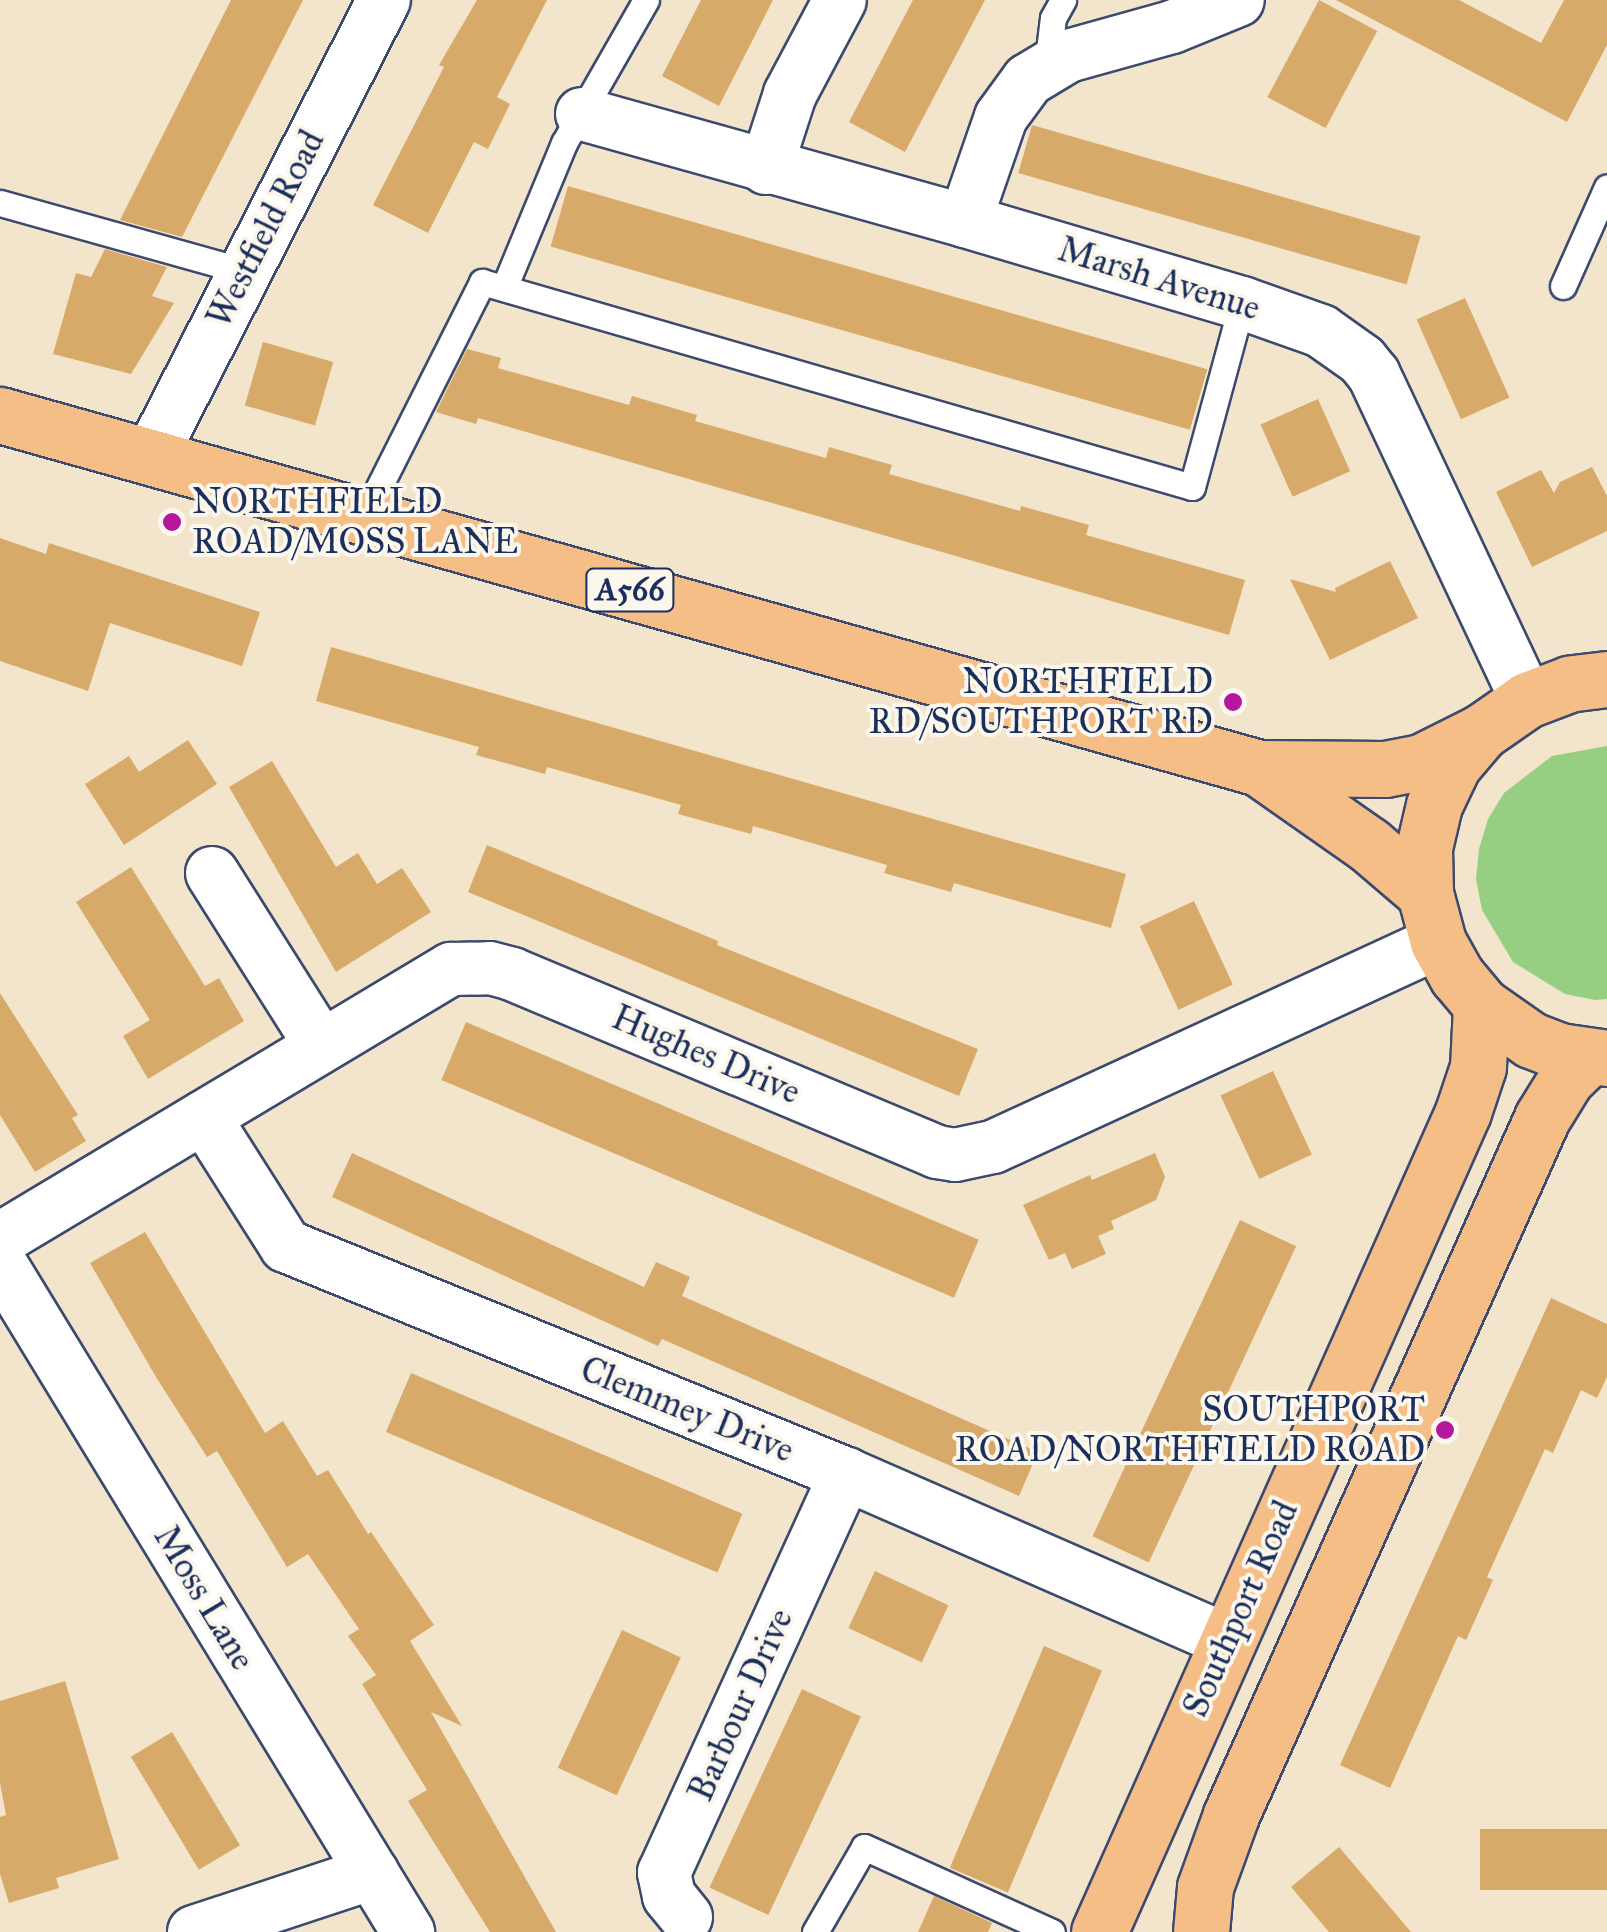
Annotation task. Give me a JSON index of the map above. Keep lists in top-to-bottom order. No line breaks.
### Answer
{"streets":{"main road":["A566","Southport Road"],"street":["Westfield Road","Marsh Avenue","Hughes Drive","Clemmey Drive","Moss Lane","Barbour Drive"]},"crossings":[["Westfield Road","A566"],["A566","Hughes Drive"],["Hughes Drive","Clemmey Drive"],["Clemmey Drive","Southport Road"],["Clemmey Drive","Barbour Drive"]],"places":["NORTHFIELD ROAD/MOSS LANE","NORTHFIELD RD/SOUTHPORT RD","SOUTHPORT ROAD/NORTHFIELD ROAD"]}
